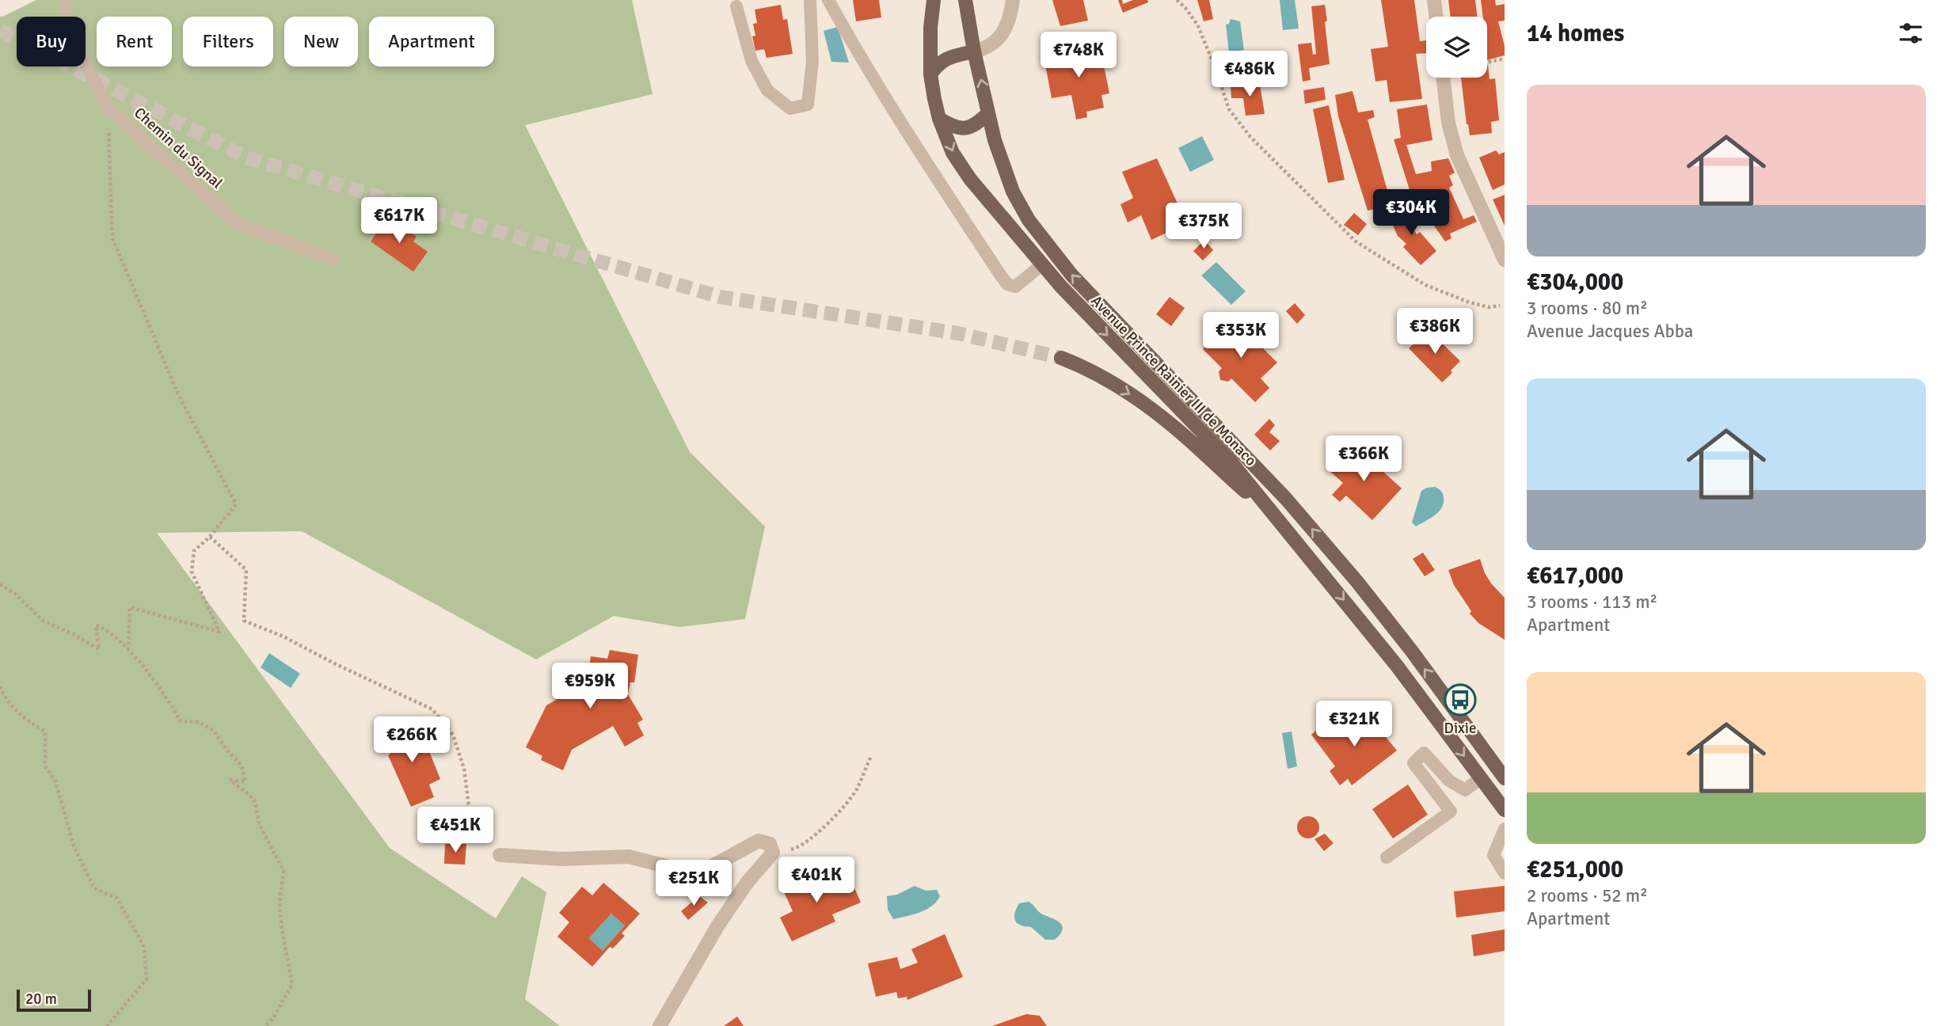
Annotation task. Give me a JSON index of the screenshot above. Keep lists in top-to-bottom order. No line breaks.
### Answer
{"streets":{"main road":["Avenue Prince Rainier III de Monaco"],"lane":["Chemin du Signal"]},"places":{"bus stop":["Dixie"]},"scale_bar":"20 m","page":{"heading":"14 homes","chip":["Buy","Rent","Filters","New","Apartment"],"price":["€748K","€486K","€304K","€617K","€375K","€386K","€353K","€366K","€959K","€321K","€266K","€451K","€401K","€251K"],"list":[{"name":"€304,000","note":"3 rooms · 80 m² · Avenue Jacques Abba"},{"name":"€617,000","note":"3 rooms · 113 m² · Apartment"},{"name":"€251,000","note":"2 rooms · 52 m² · Apartment"}],"scale":"20 m"}}
